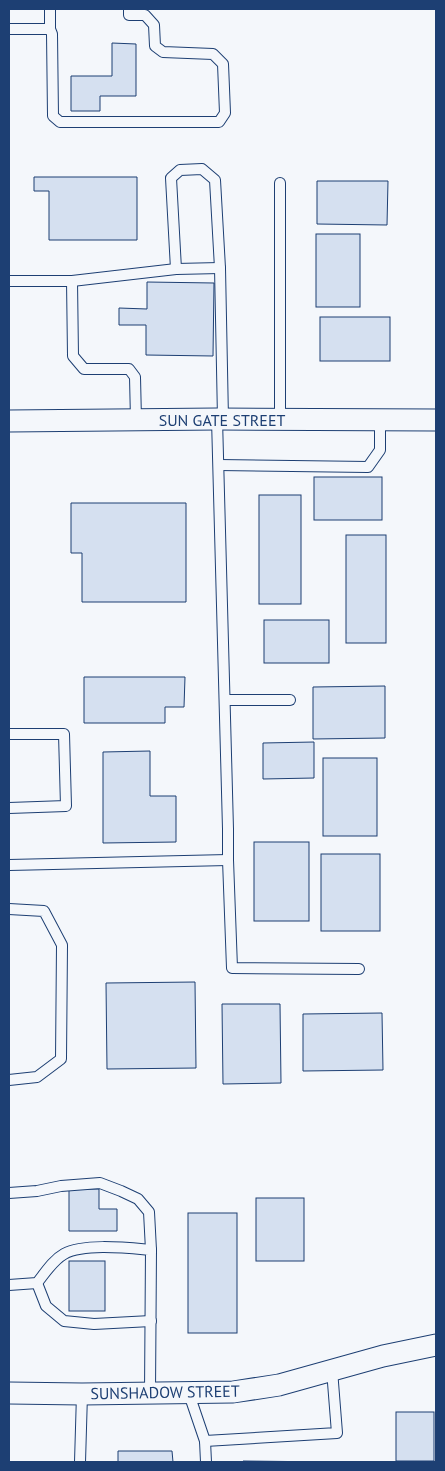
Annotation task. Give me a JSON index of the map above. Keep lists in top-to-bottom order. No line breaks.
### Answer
{"streets":{"street":["SUN GATE STREET","SUNSHADOW STREET"]}}
